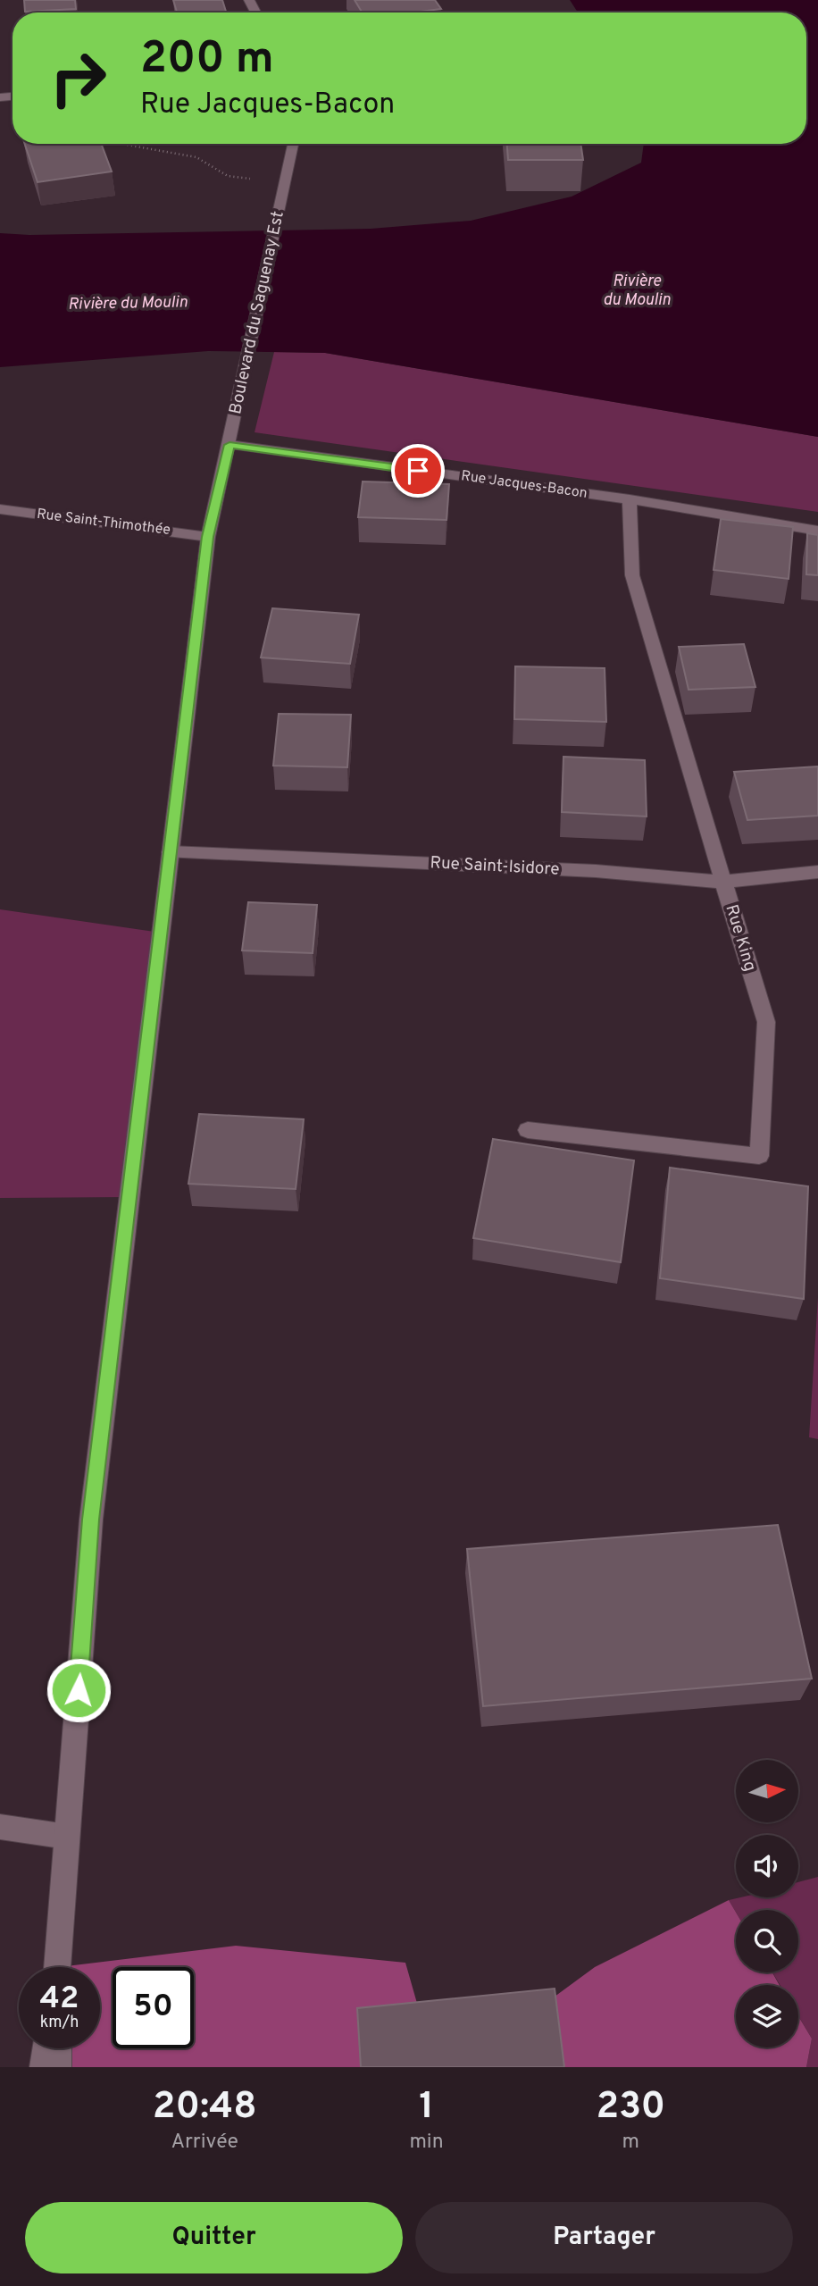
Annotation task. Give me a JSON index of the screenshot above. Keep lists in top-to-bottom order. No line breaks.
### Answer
{"streets":{"street":["Boulevard du Saguenay Est","Rue Jacques-Bacon","Rue Saint-Thimothée","Rue Saint-Isidore","Rue King"]},"crossings":[["Boulevard du Saguenay Est","Rue Jacques-Bacon"],["Boulevard du Saguenay Est","Rue Saint-Thimothée"],["Boulevard du Saguenay Est","Rue Saint-Isidore"],["Rue Jacques-Bacon","Rue King"],["Rue Saint-Isidore","Rue King"]],"water":["Rivière du Moulin"],"north":"right","page":{"turn":["200 m","Rue Jacques-Bacon"],"speed":"42 km/h","limit":"50","eta":["20:48","Arrivée","1","min","230","m"],"buttons":["Quitter","Partager"]}}
